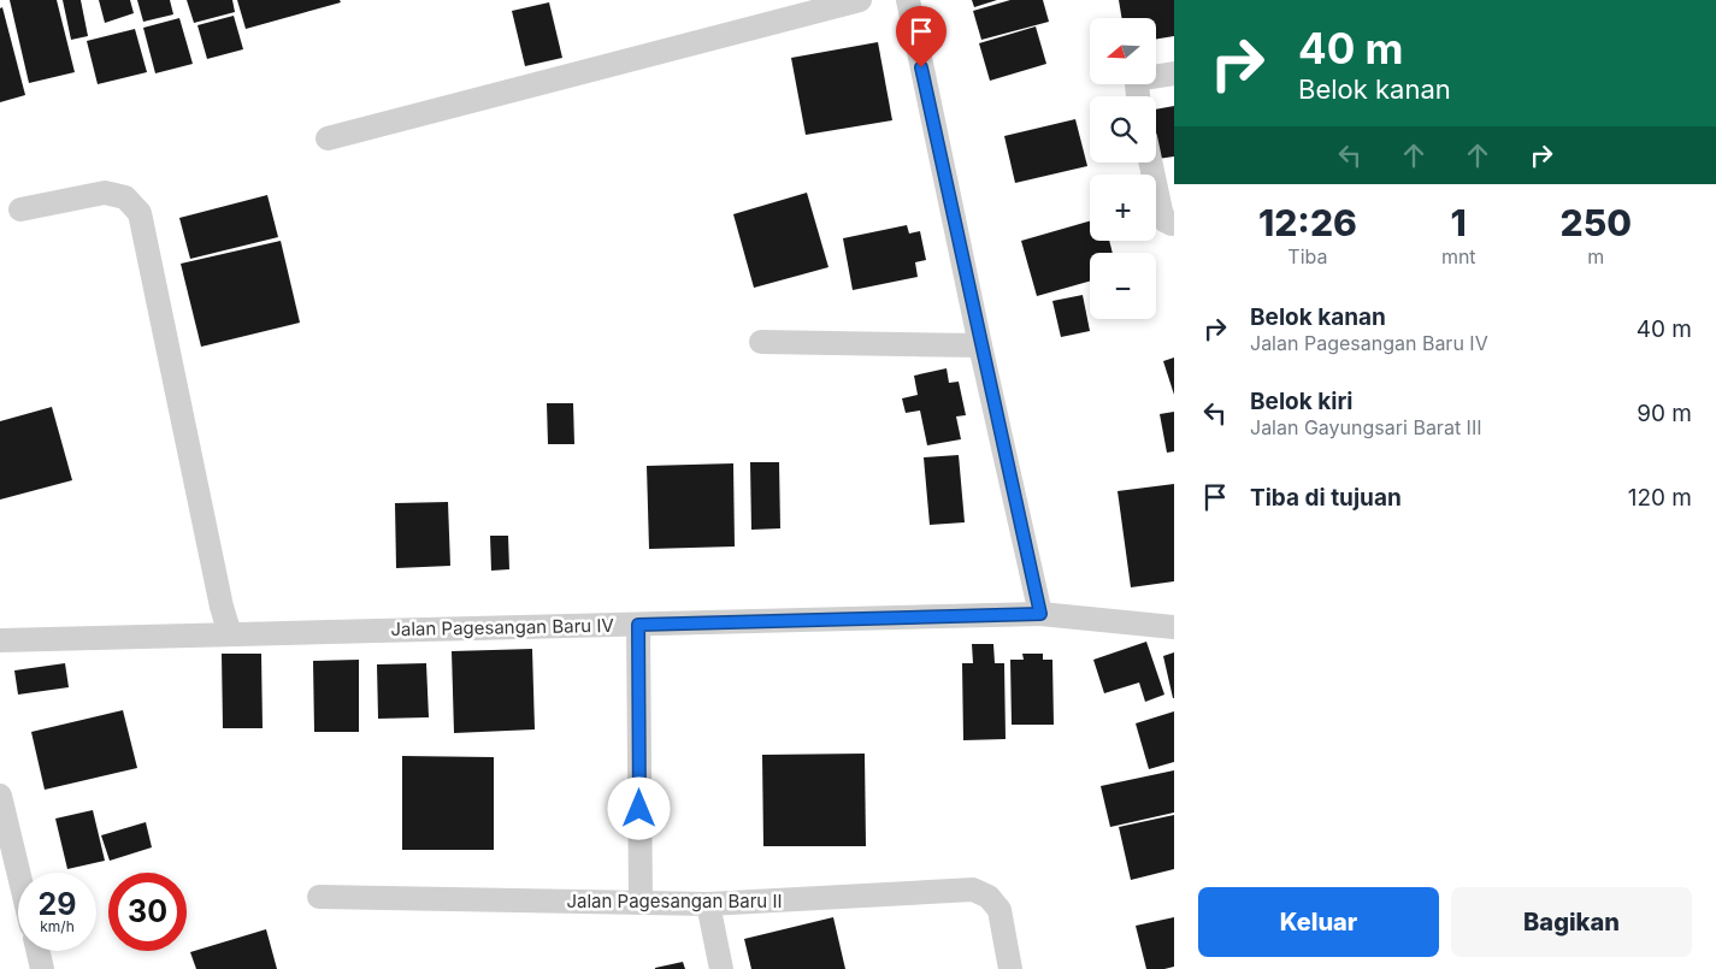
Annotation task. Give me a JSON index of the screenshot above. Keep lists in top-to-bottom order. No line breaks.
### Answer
{"streets":{"street":["Jalan Pagesangan Baru IV","Jalan Pagesangan Baru II"]},"north":"left","page":{"turn":["40 m","Belok kanan"],"map_buttons":["+","−"],"eta":["12:26","Tiba","1","mnt","250","m"],"list":[{"name":"Belok kanan","note":"Jalan Pagesangan Baru IV","value":"40 m"},{"name":"Belok kiri","note":"Jalan Gayungsari Barat III","value":"90 m"},{"name":"Tiba di tujuan","value":"120 m"}],"speed":"29 km/h","limit":"30","buttons":["Keluar","Bagikan"]}}
